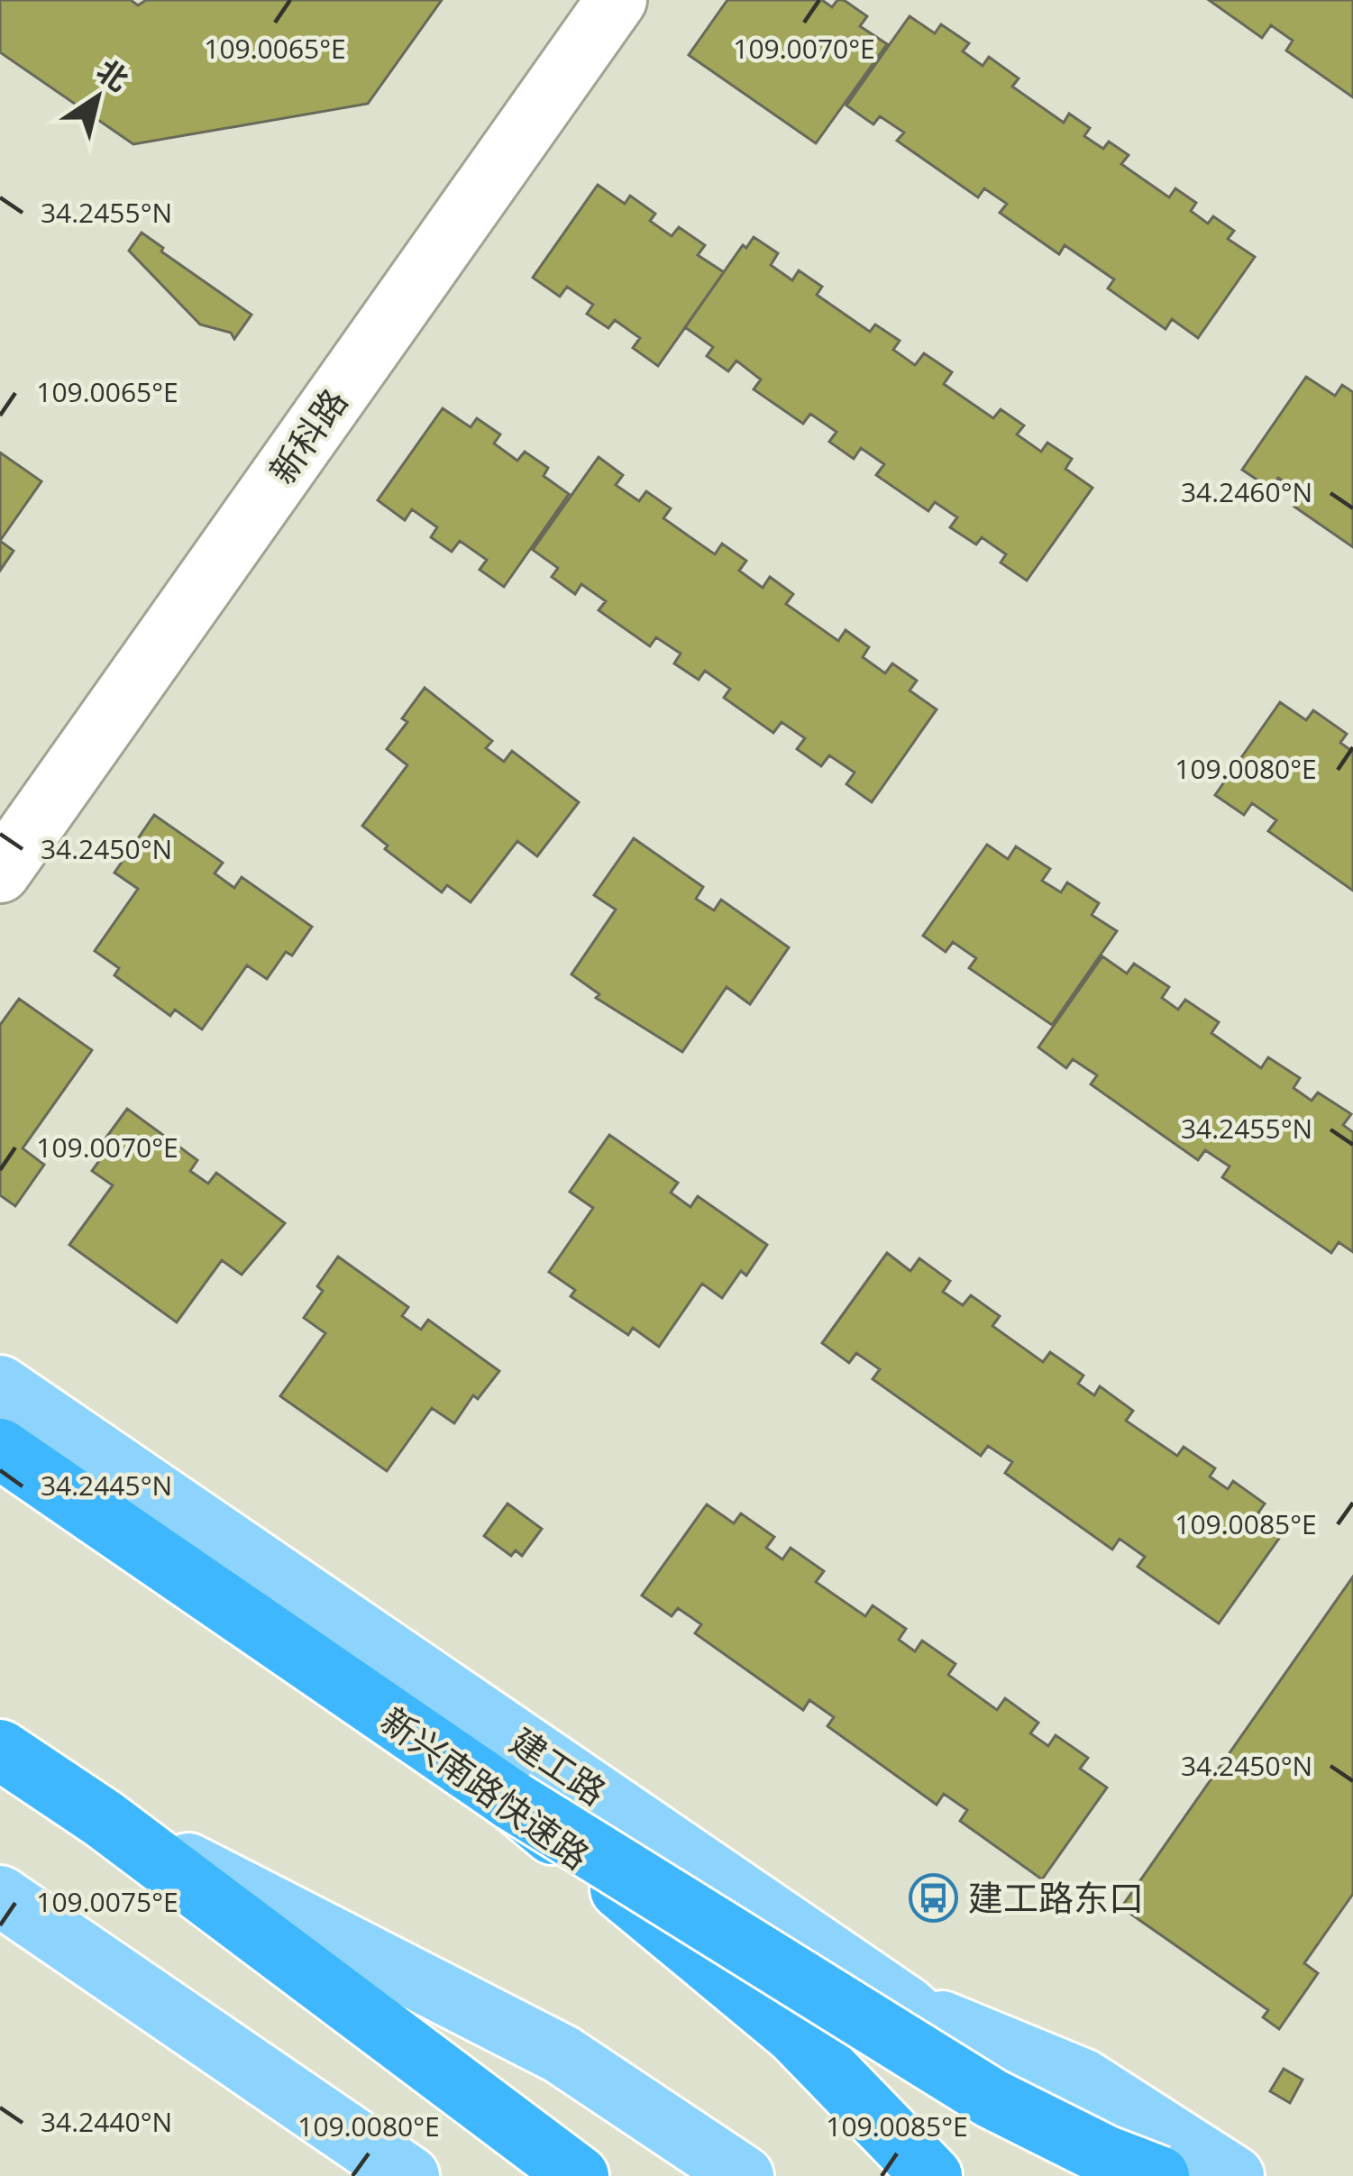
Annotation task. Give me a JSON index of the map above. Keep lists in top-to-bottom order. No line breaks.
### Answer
{"streets":{"highway":["新兴南路快速路"],"main road":["建工路"],"street":["新科路"]},"places":{"bus stop":["建工路东口"]},"north":"top right","coordinates":["109.0065°E","109.0070°E","34.2455°N","34.2460°N","109.0080°E","34.2450°N","34.2445°N","109.0085°E","109.0075°E","34.2440°N"]}
